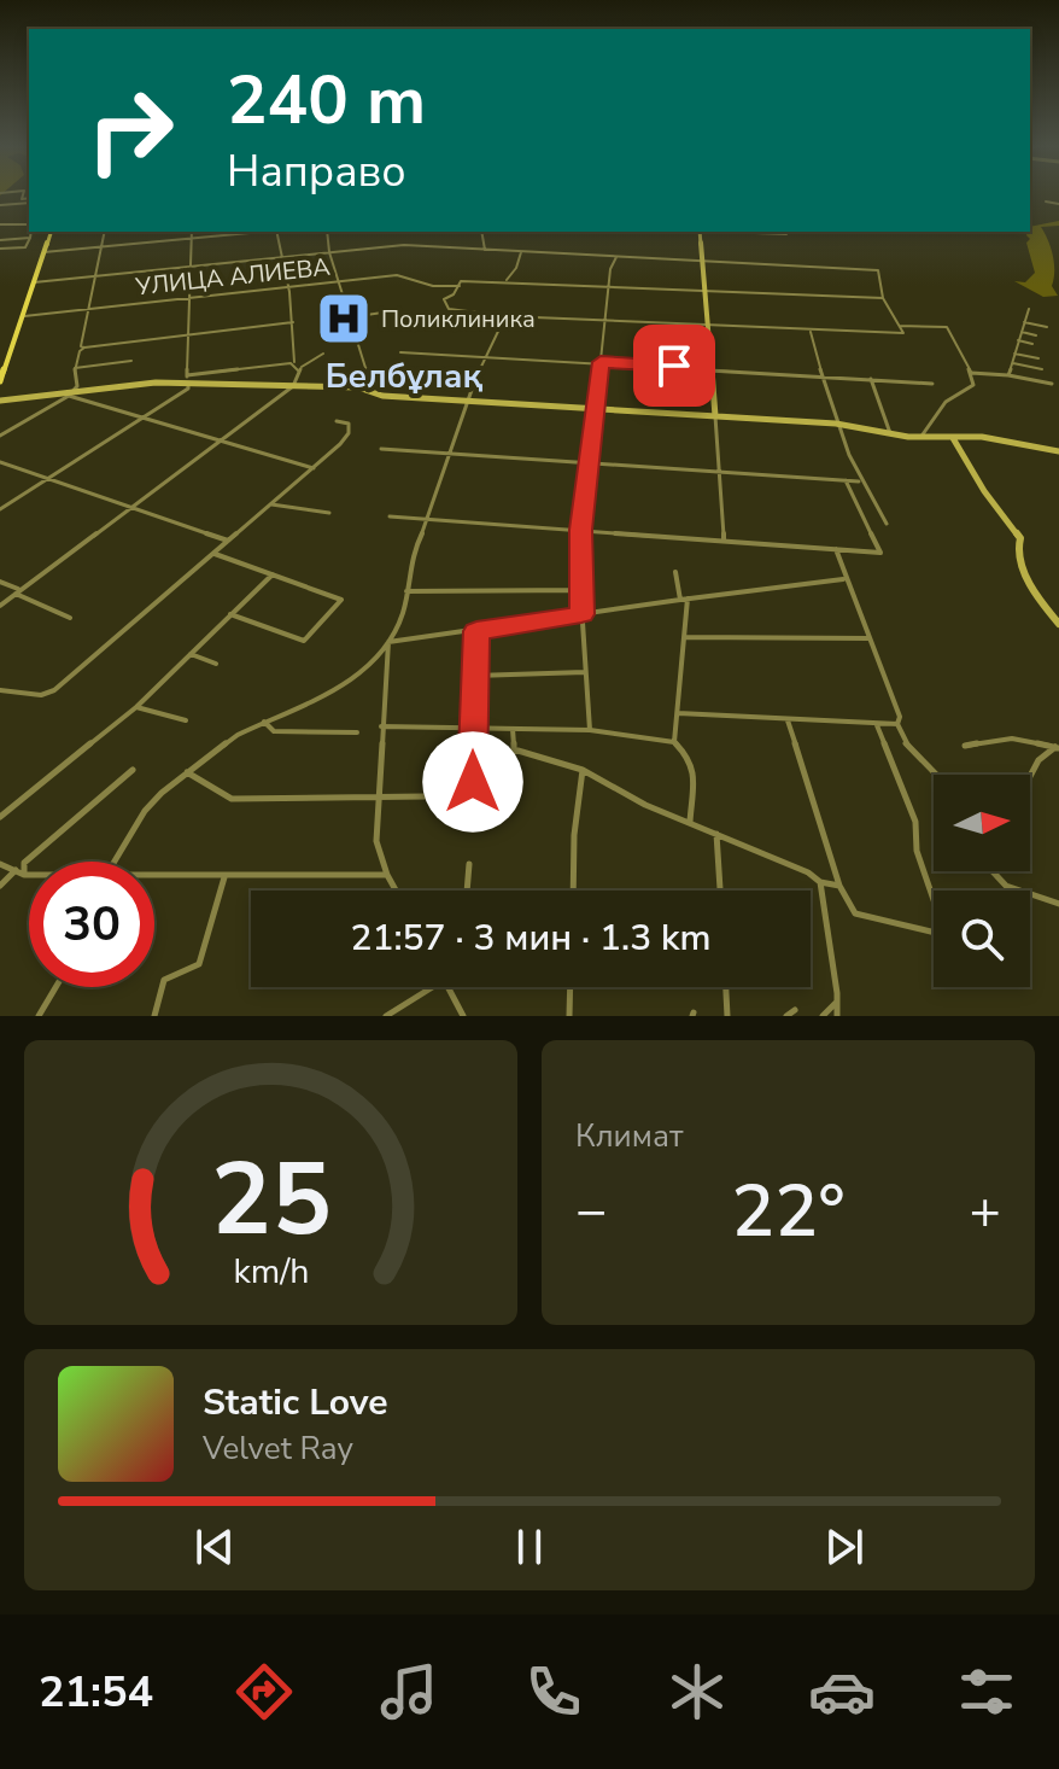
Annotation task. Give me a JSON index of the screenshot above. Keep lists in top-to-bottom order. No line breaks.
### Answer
{"streets":{"street":["УЛИЦА АЛИЕВА"]},"districts":["Белбұлақ"],"places":{"hospital":["Поликлиника"]},"north":"right","page":{"turn":["240 m","Направо"],"limit":"30","trip":"21:57 · 3 мин · 1.3 km","tile":"Климат","heat":["−","22°","+"],"song":["Static Love","Velvet Ray"],"tabs":"21:54","gauge":["25","km/h"]}}
